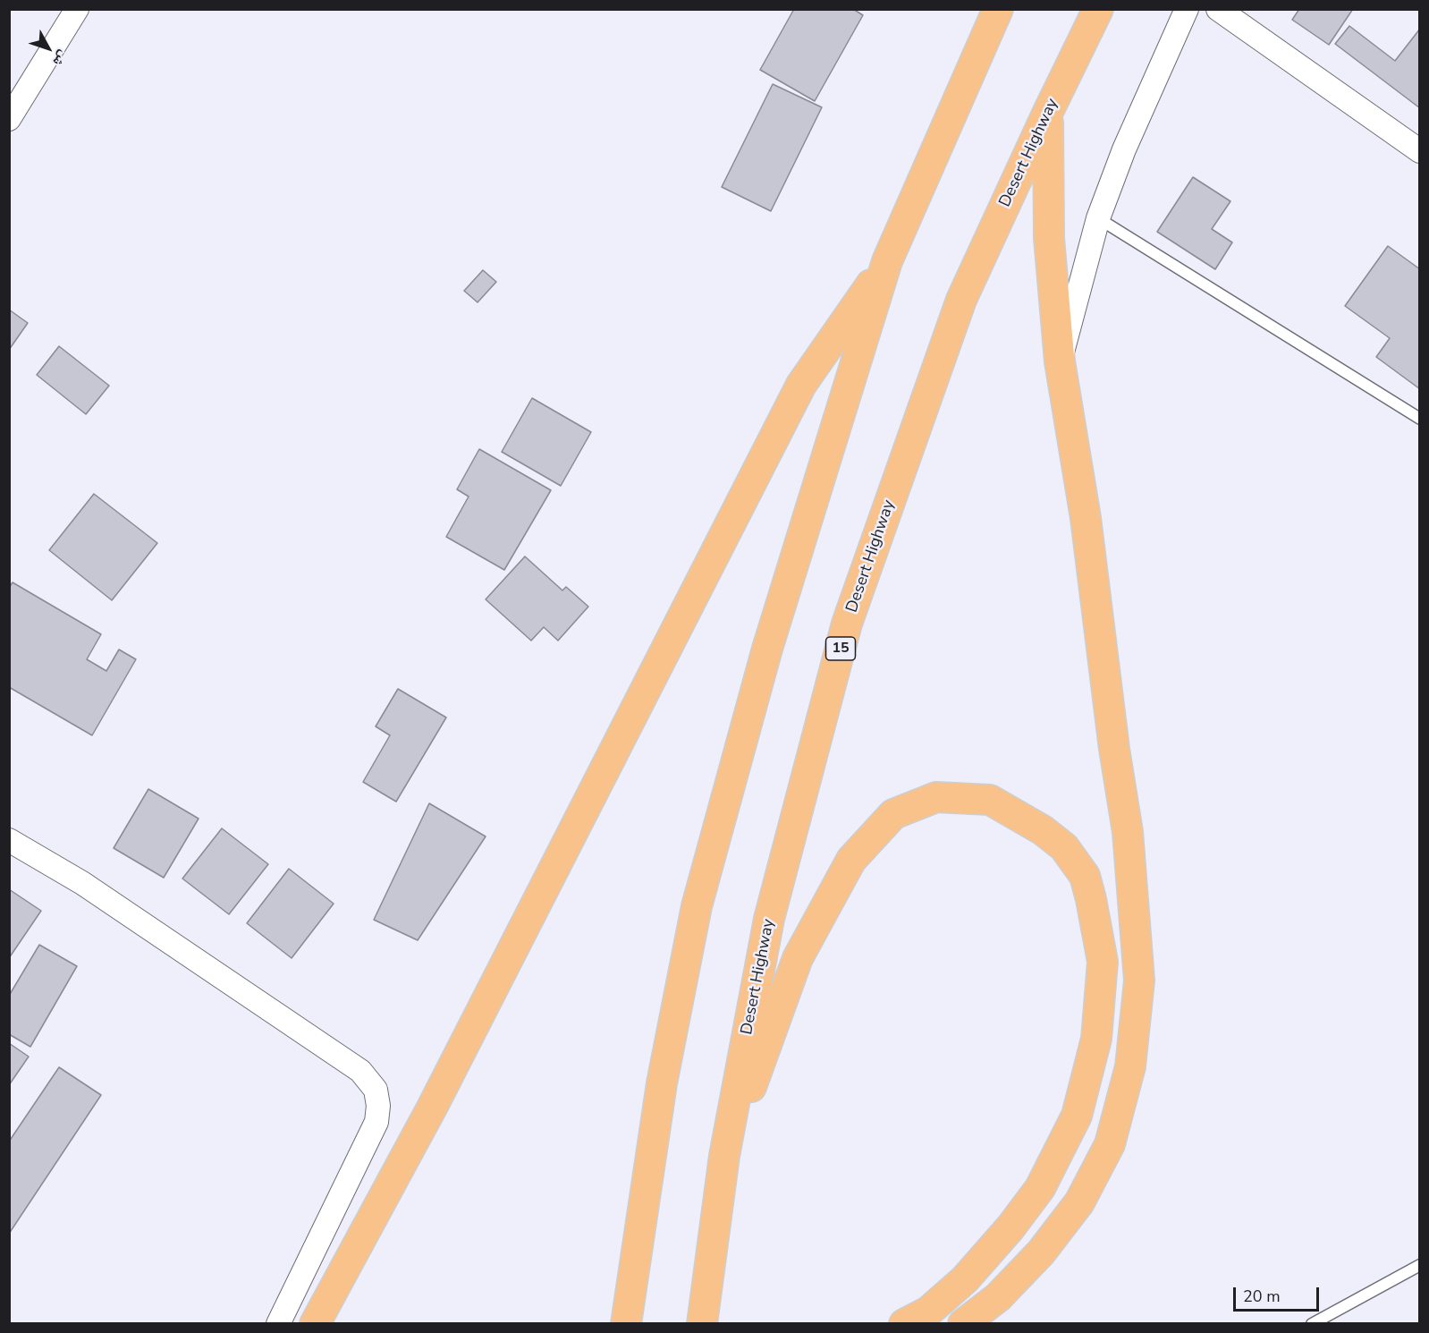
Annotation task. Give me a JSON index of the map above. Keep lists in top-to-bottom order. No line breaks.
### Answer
{"streets":{"highway":["Desert Highway","15"]},"scale_bar":"20 m","north":"bottom right"}
